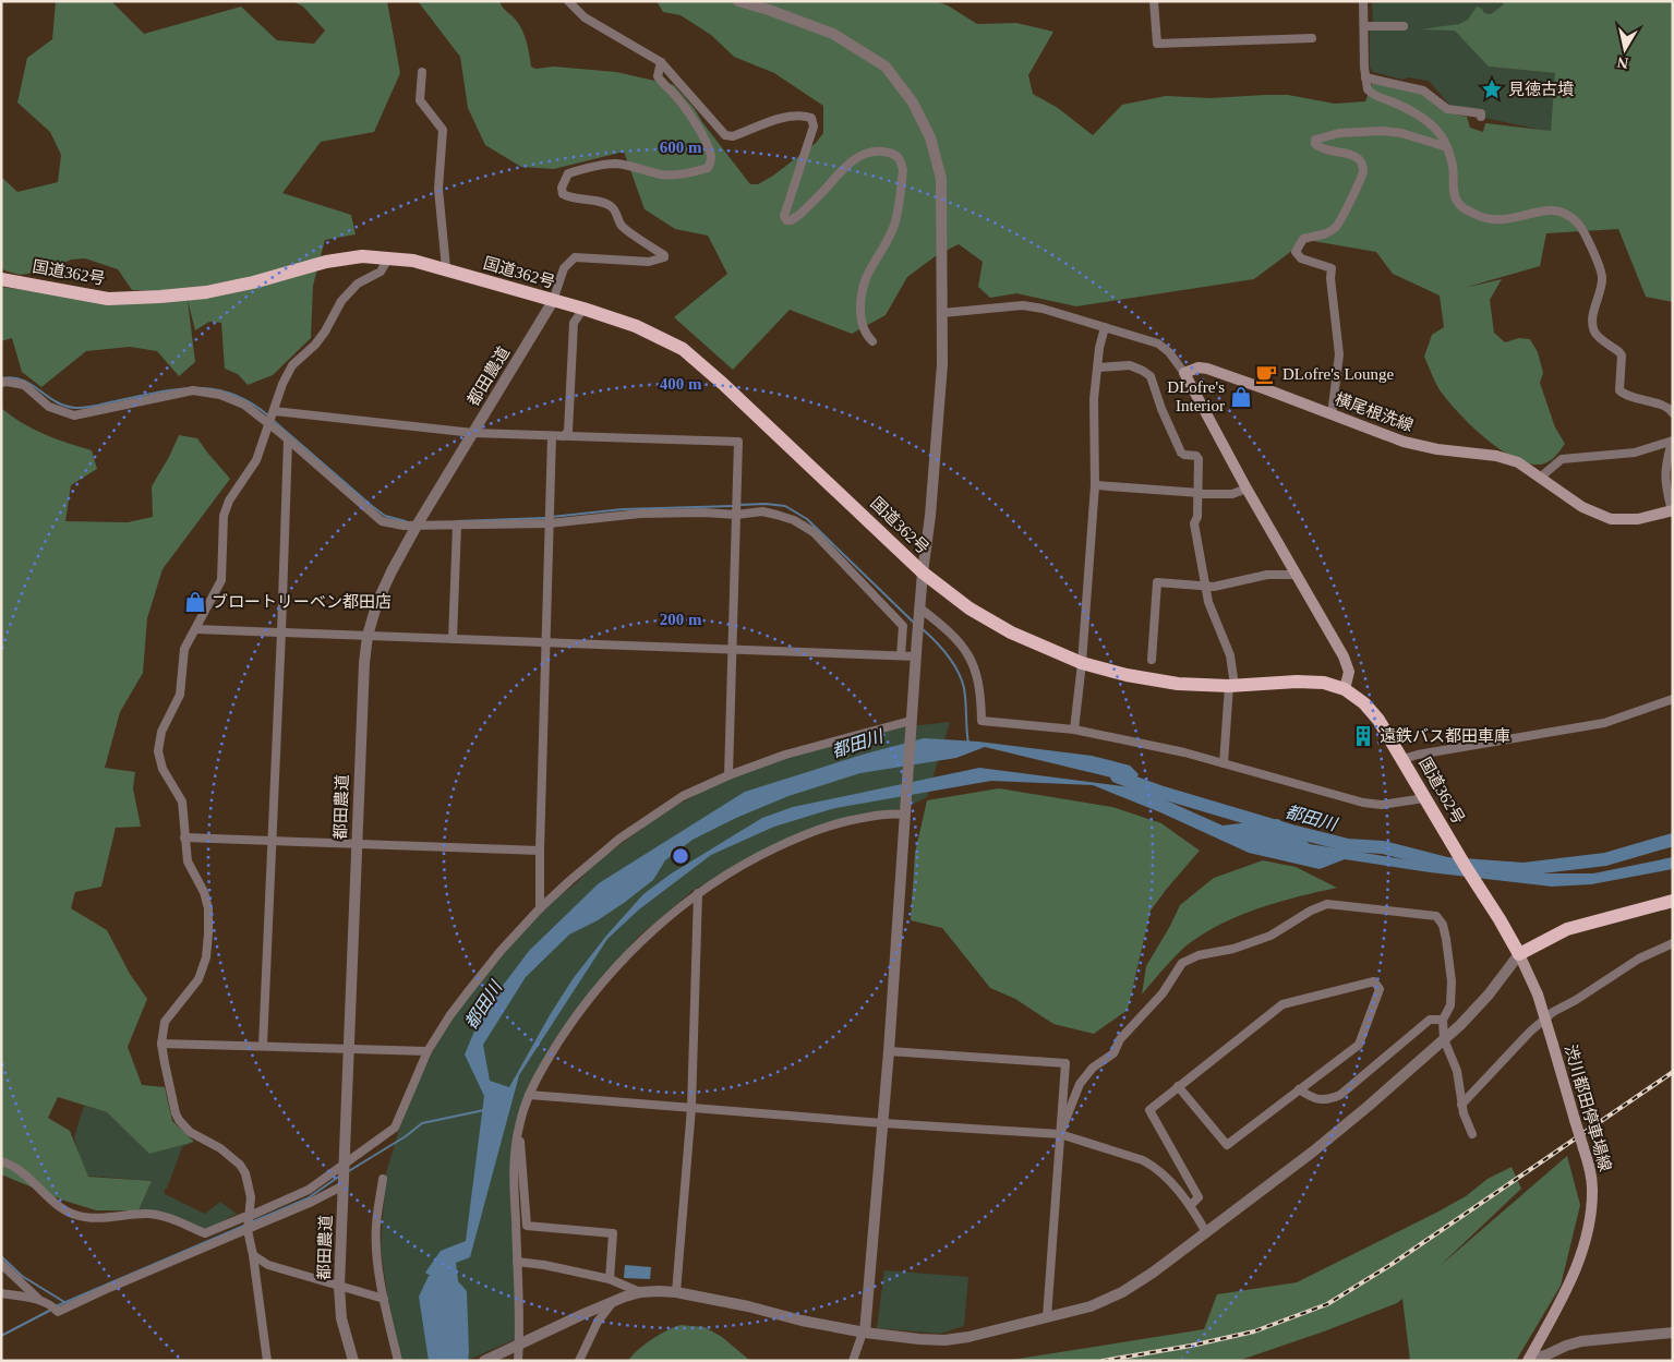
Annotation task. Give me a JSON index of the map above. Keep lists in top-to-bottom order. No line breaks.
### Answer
{"streets":{"highway":["国道362号"],"main road":["横尾根洗線","渋川都田停車場線"],"street":["都田農道"]},"crossings":[["国道362号","都田農道"],["国道362号","渋川都田停車場線"]],"water":["都田川"],"places":{"place":["見徳古墳"],"cafe":["DLofre's Lounge"],"shop":["DLofre's Interior","ブロートリーベン都田店"],"building":["遠鉄バス都田車庫"]},"north":"bottom","rings":["600 m","400 m","200 m"]}
